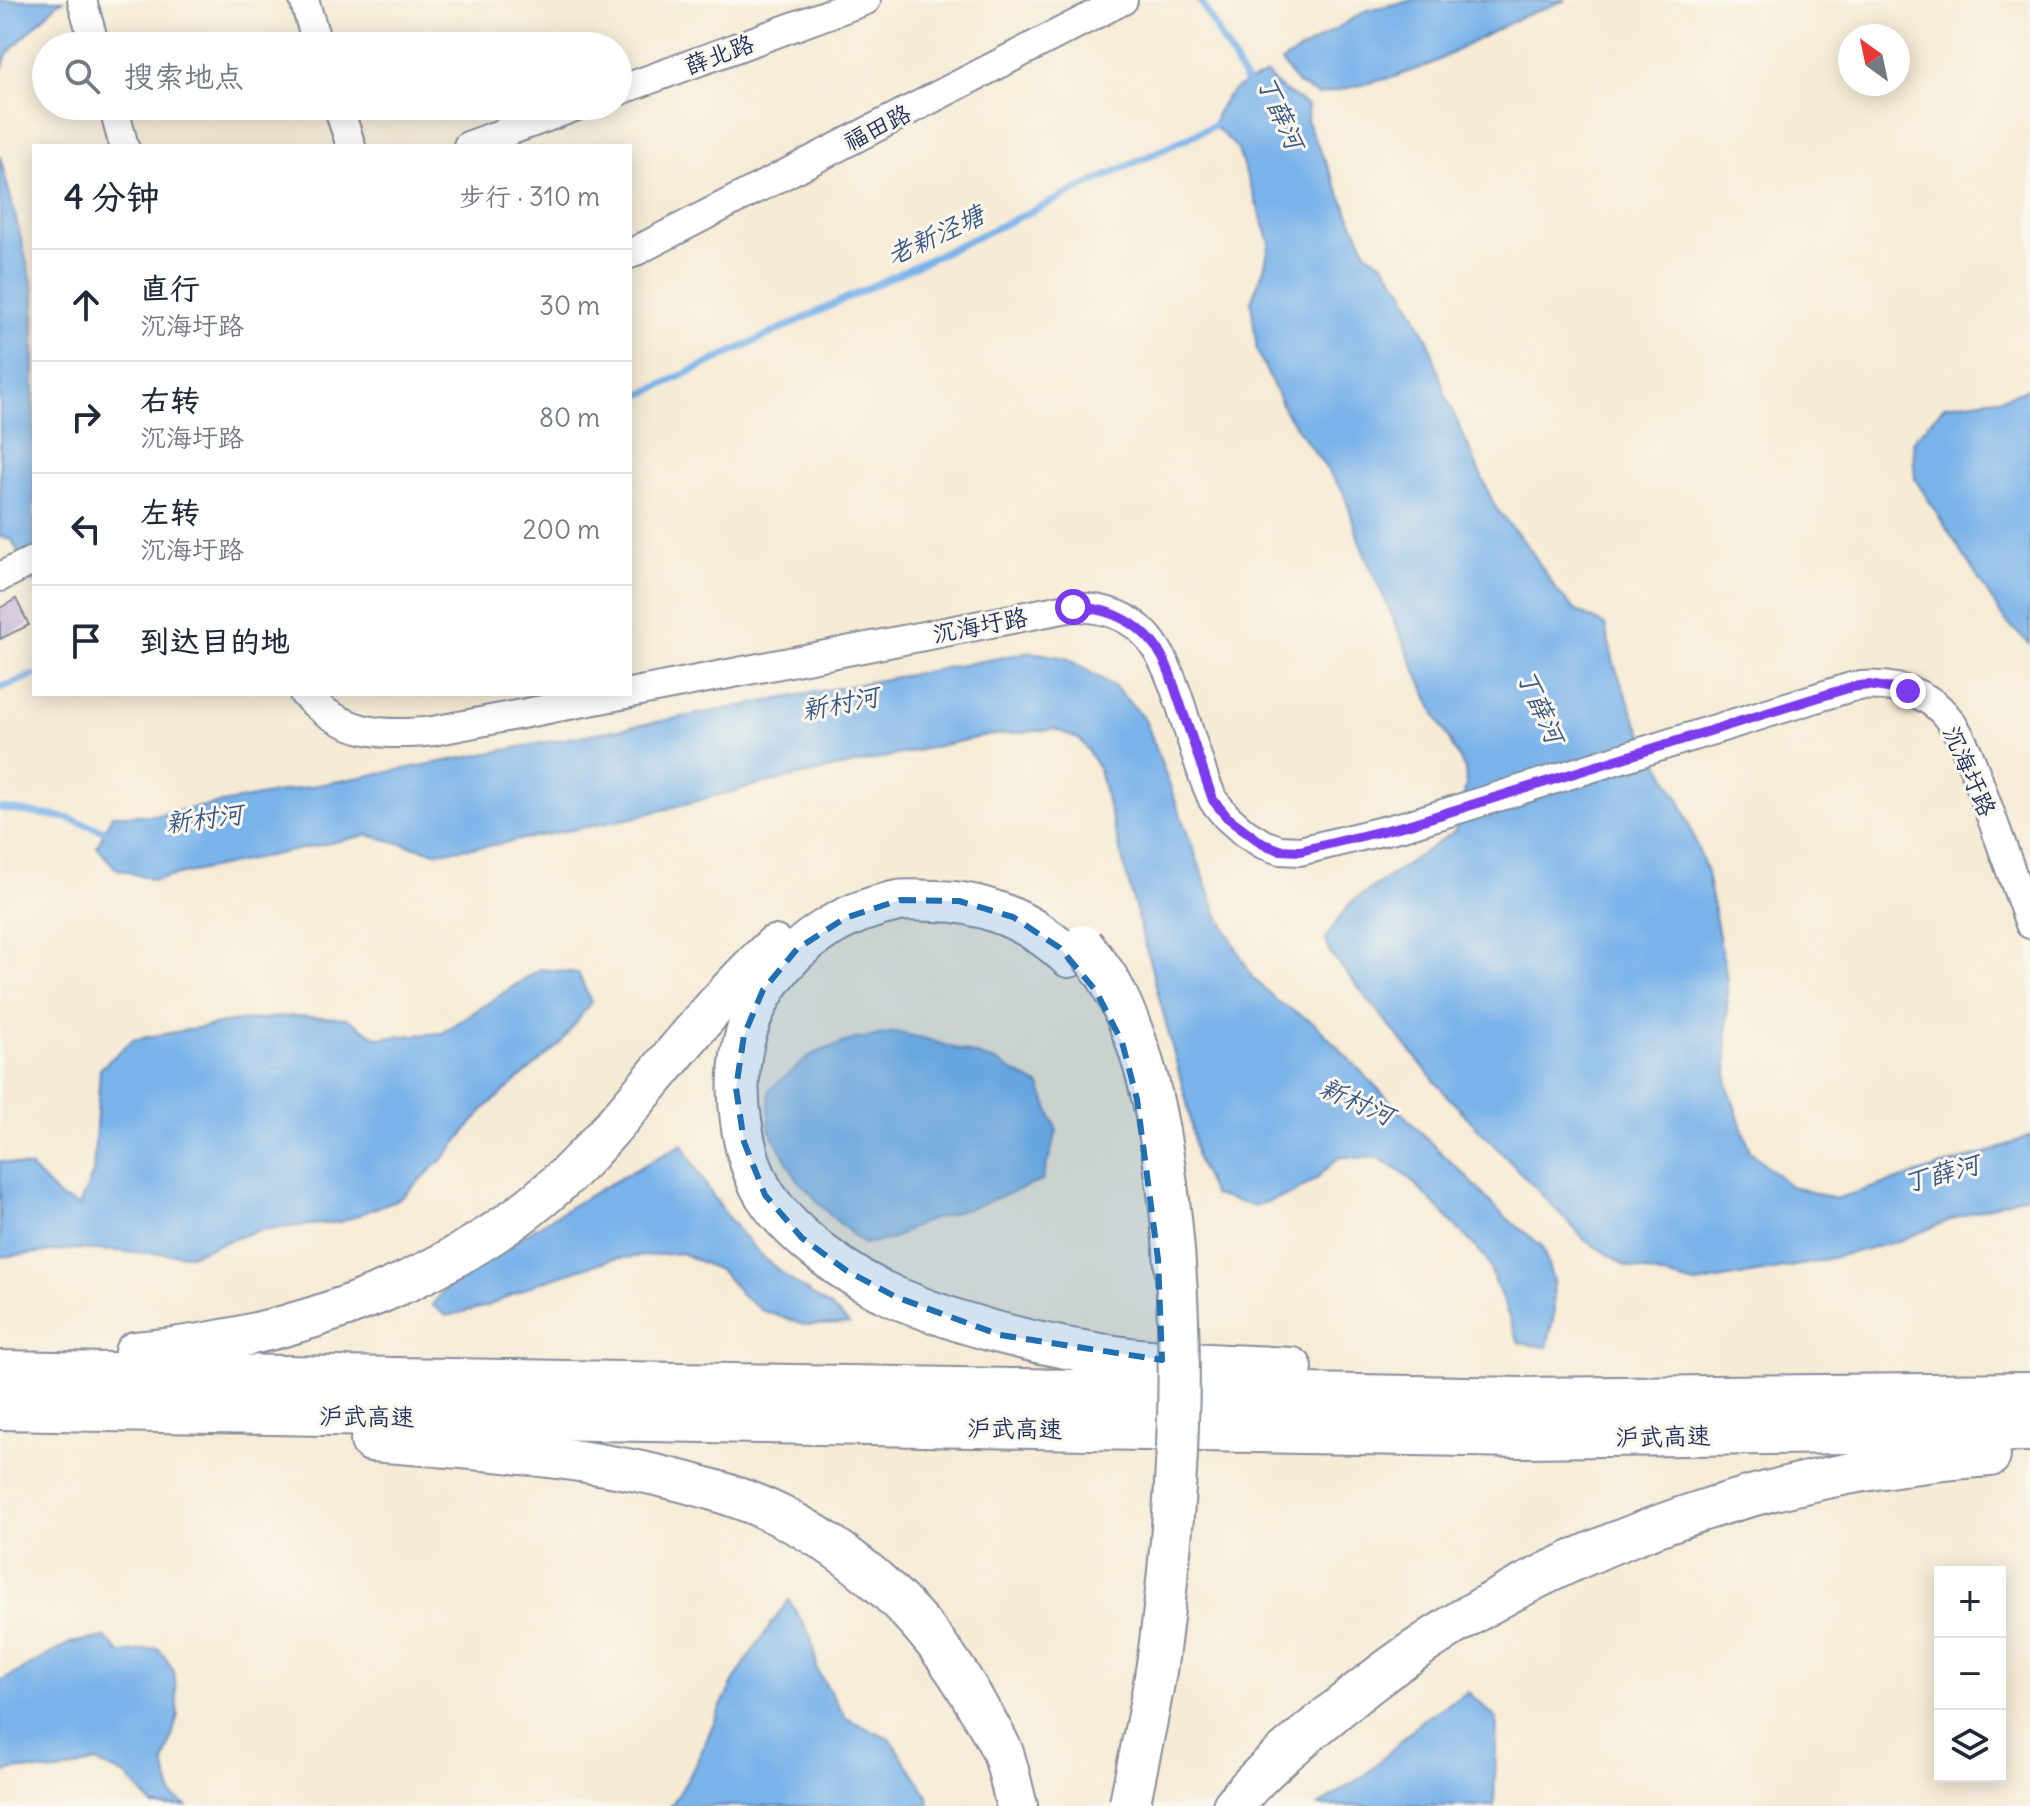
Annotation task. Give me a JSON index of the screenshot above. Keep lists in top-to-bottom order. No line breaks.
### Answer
{"streets":{"highway":["沪武高速"],"street":["薛北路","福田路","沉海圩路"]},"water":["丁薛河","老新泾塘","新村河"],"north":"top left","page":{"search":"搜索地点","heading":["4 分钟","步行 · 310 m"],"list":[["直行","沉海圩路","30 m"],["右转","沉海圩路","80 m"],["左转","沉海圩路","200 m"],"到达目的地"],"map_buttons":["+","−"]}}
